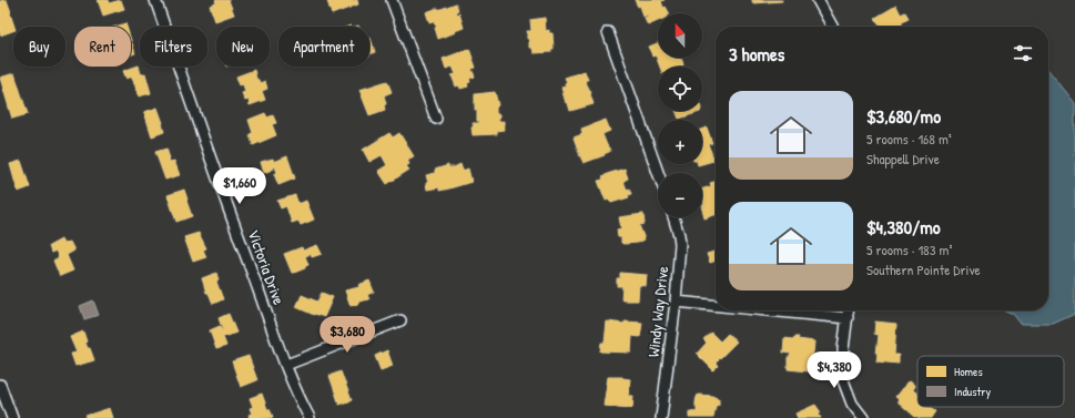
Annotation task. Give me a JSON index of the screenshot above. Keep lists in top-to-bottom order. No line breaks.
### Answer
{"streets":{"street":["Victoria Drive","Windy Way Drive"]},"legend":["Homes","Industry"],"north":"top","page":{"map_buttons":["+","−"],"chip":["Buy","Rent","Filters","New","Apartment"],"heading":"3 homes","list":[{"name":"$3,680/mo","note":"5 rooms · 168 m² · Shappell Drive"},{"name":"$4,380/mo","note":"5 rooms · 183 m² · Southern Pointe Drive"}],"price":["$1,660","$3,680","$4,380"]}}
